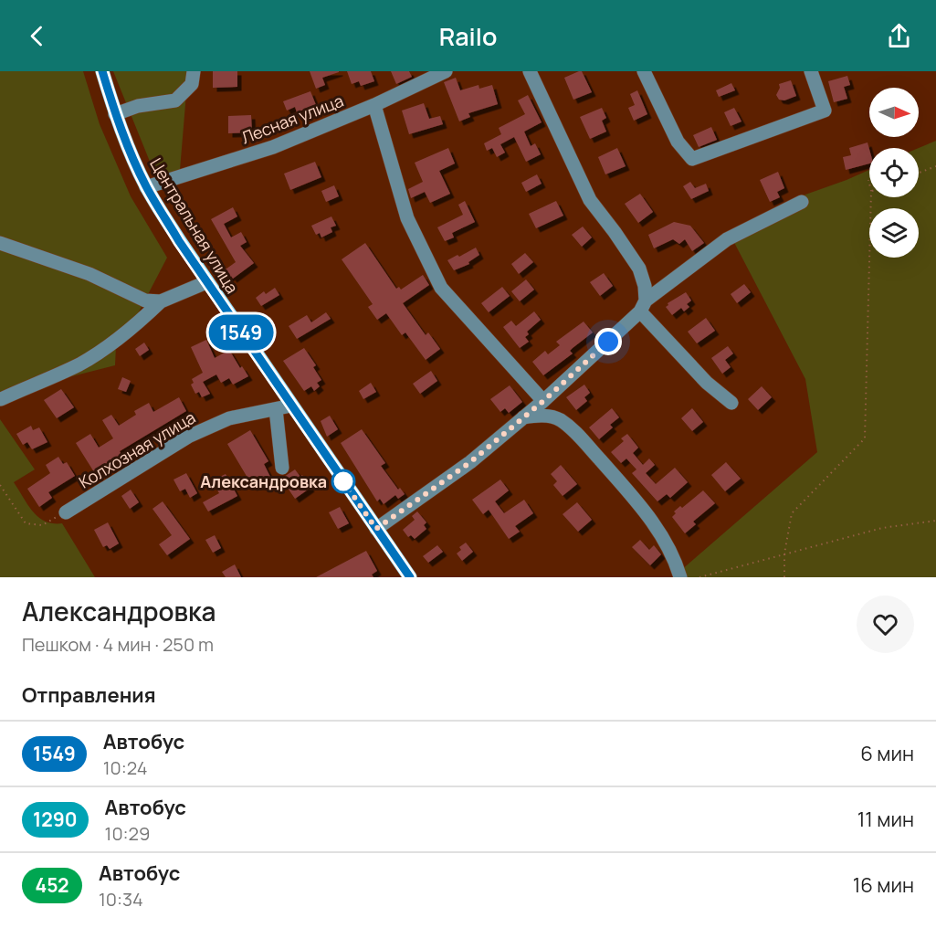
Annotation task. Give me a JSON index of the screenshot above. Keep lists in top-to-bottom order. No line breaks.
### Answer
{"streets":{"main road":["Центральная улица"],"street":["Лесная улица","Колхозная улица"]},"crossings":[["Лесная улица","Центральная улица"],["Центральная улица","Колхозная улица"]],"places":["Александровка"],"lines":["bus line 1549"],"north":"right","page":{"header":"Railo","on_map":"1549","heading":[["Александровка","Пешком · 4 мин · 250 m"],"Отправления"],"list":[{"mark":"1549","name":"Автобус","note":"10:24","value":"6 мин"},{"mark":"1290","name":"Автобус","note":"10:29","value":"11 мин"},{"mark":"452","name":"Автобус","note":"10:34","value":"16 мин"}]}}
